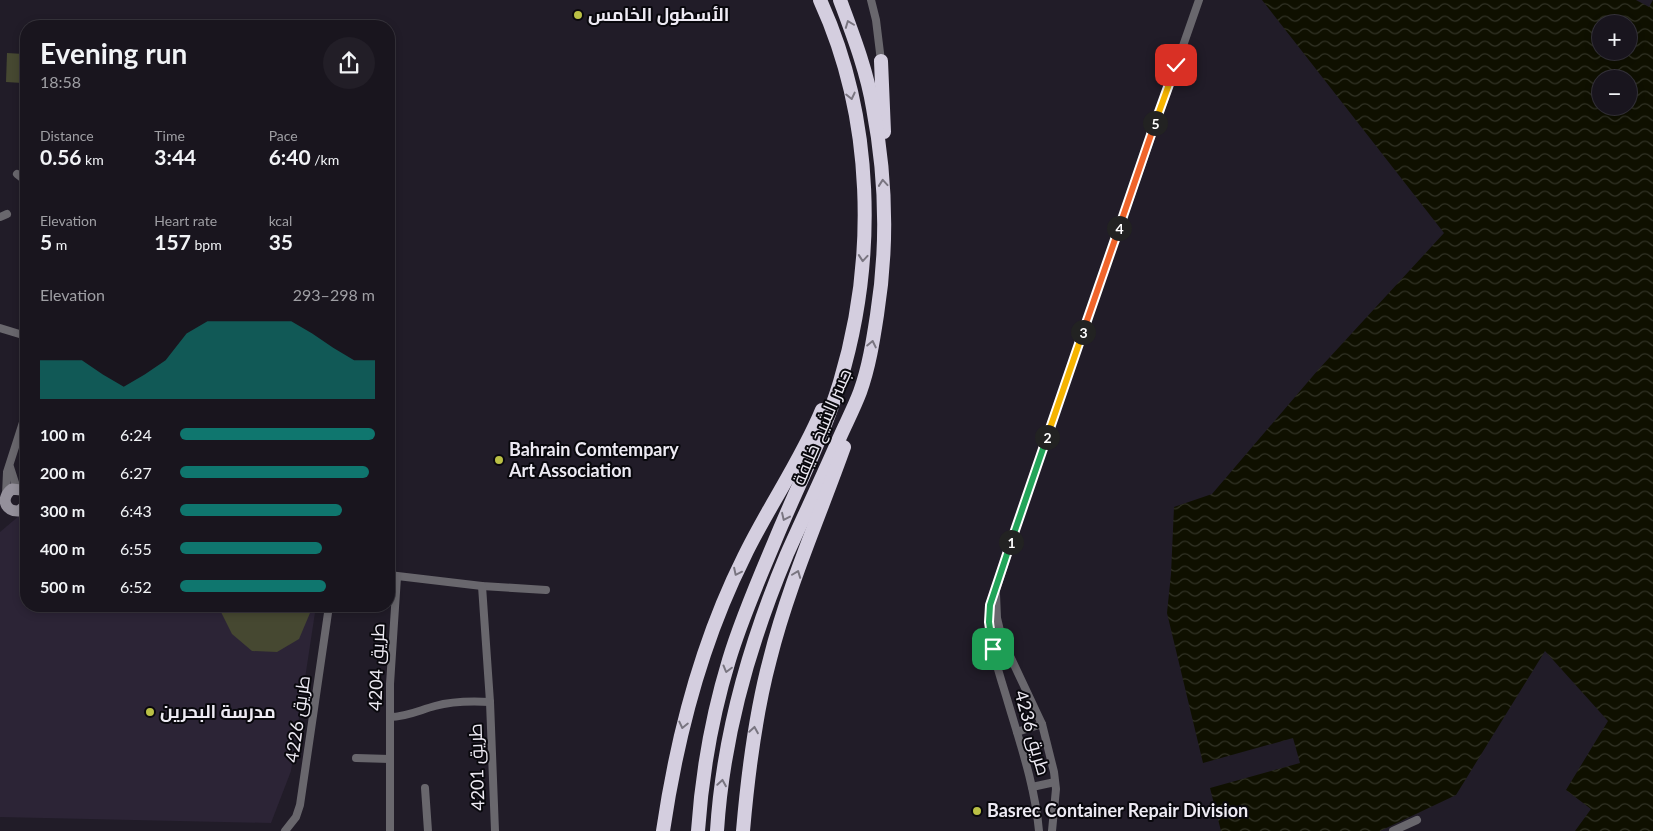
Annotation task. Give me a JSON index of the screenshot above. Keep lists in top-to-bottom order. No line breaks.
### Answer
{"streets":{"highway":["جسر الشيخ خليفة"],"street":["طريق 4204","طريق 4226","طريق 4236","طريق 4201"]},"places":["الأسطول الخامس","Bahrain Comtempary Art Association","مدرسة البحرين","Basrec Container Repair Division"],"page":{"map_buttons":["+","−"],"heading":["Evening run","18:58"],"stats":[["Distance","0.56 km"],["Time","3:44"],["Pace","6:40 /km"],["Elevation","5 m"],["Heart rate","157 bpm"],["kcal","35"]],"pins":["5","4","3","2","1"],"chart":["Elevation","293–298 m"],"list":[{"name":"100 m","note":"6:24"},{"name":"200 m","note":"6:27"},{"name":"300 m","note":"6:43"},{"name":"400 m","note":"6:55"},{"name":"500 m","note":"6:52"}]}}
